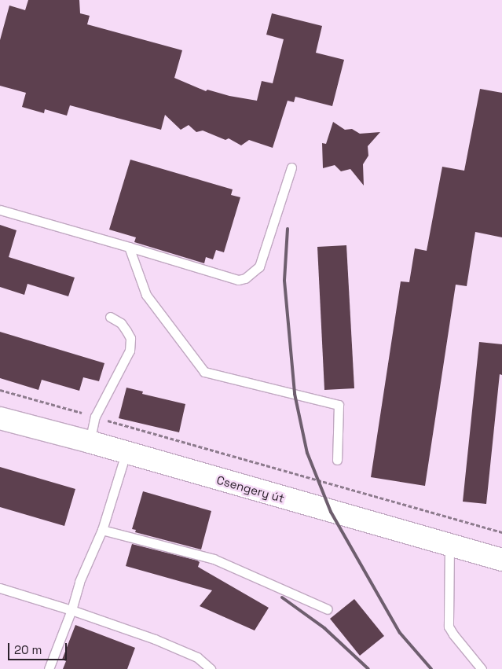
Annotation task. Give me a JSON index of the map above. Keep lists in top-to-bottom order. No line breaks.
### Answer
{"streets":{"main road":["Csengery út"]},"scale_bar":"20 m"}
